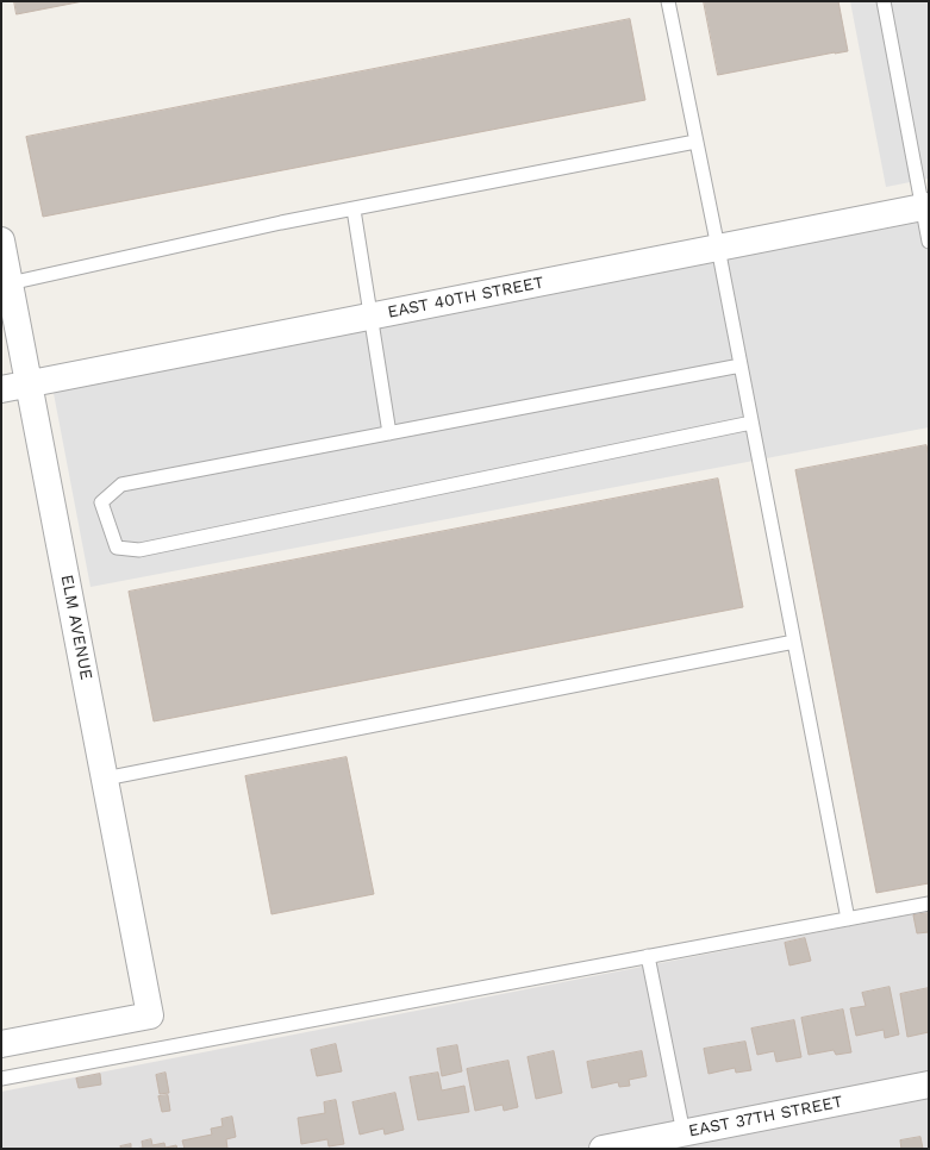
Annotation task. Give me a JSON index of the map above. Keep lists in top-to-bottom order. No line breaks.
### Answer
{"streets":{"street":["EAST 40TH STREET","ELM AVENUE","EAST 37TH STREET"]},"crossings":[["EAST 40TH STREET","ELM AVENUE"]]}
